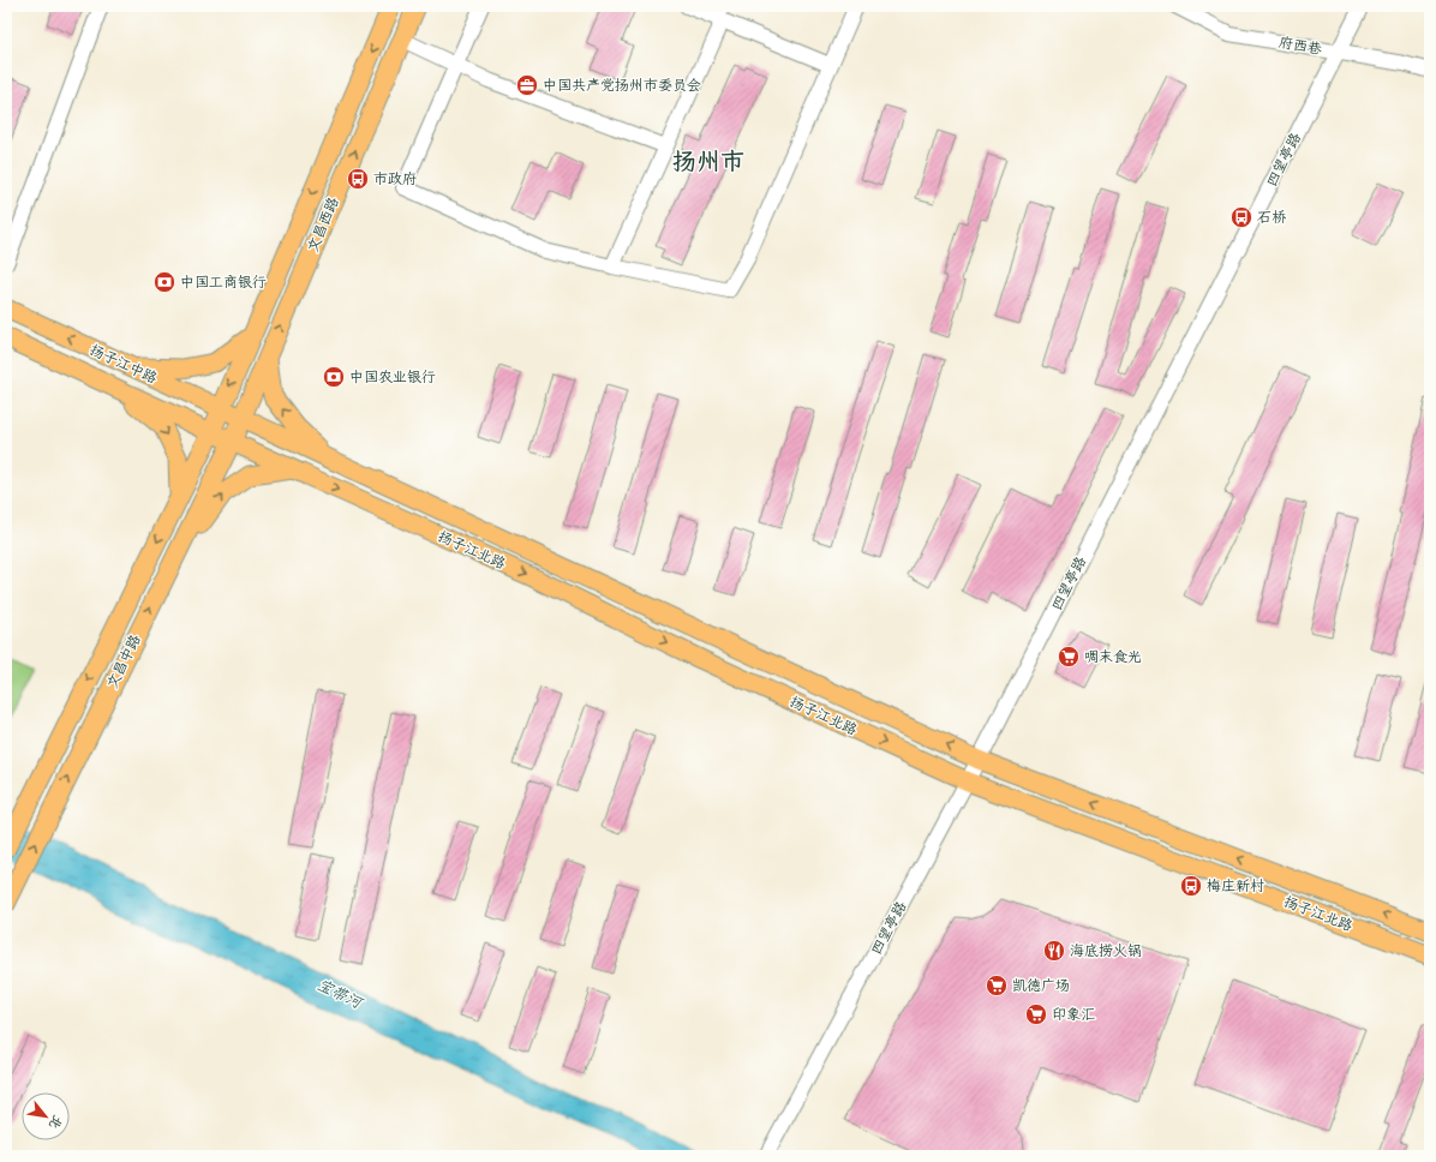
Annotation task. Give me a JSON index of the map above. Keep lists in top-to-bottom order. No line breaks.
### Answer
{"streets":{"main road":["文昌西路","扬子江中路","扬子江北路","文昌中路"],"street":["府西巷","四望亭路"]},"crossings":[["府西巷","四望亭路"],["四望亭路","扬子江北路"],["文昌西路","扬子江中路"],["文昌西路","扬子江北路"],["文昌西路","文昌中路"],["扬子江中路","扬子江北路"],["扬子江中路","文昌中路"],["扬子江北路","文昌中路"]],"districts":["扬州市"],"water":["宝带河"],"places":{"office":["中国共产党扬州市委员会"],"bus stop":["市政府","石桥","梅庄新村"],"bank":["中国工商银行","中国农业银行"],"supermarket":["啁末食光","凯德广场","印象汇"],"restaurant":["海底捞火锅"]},"north":"bottom right"}
